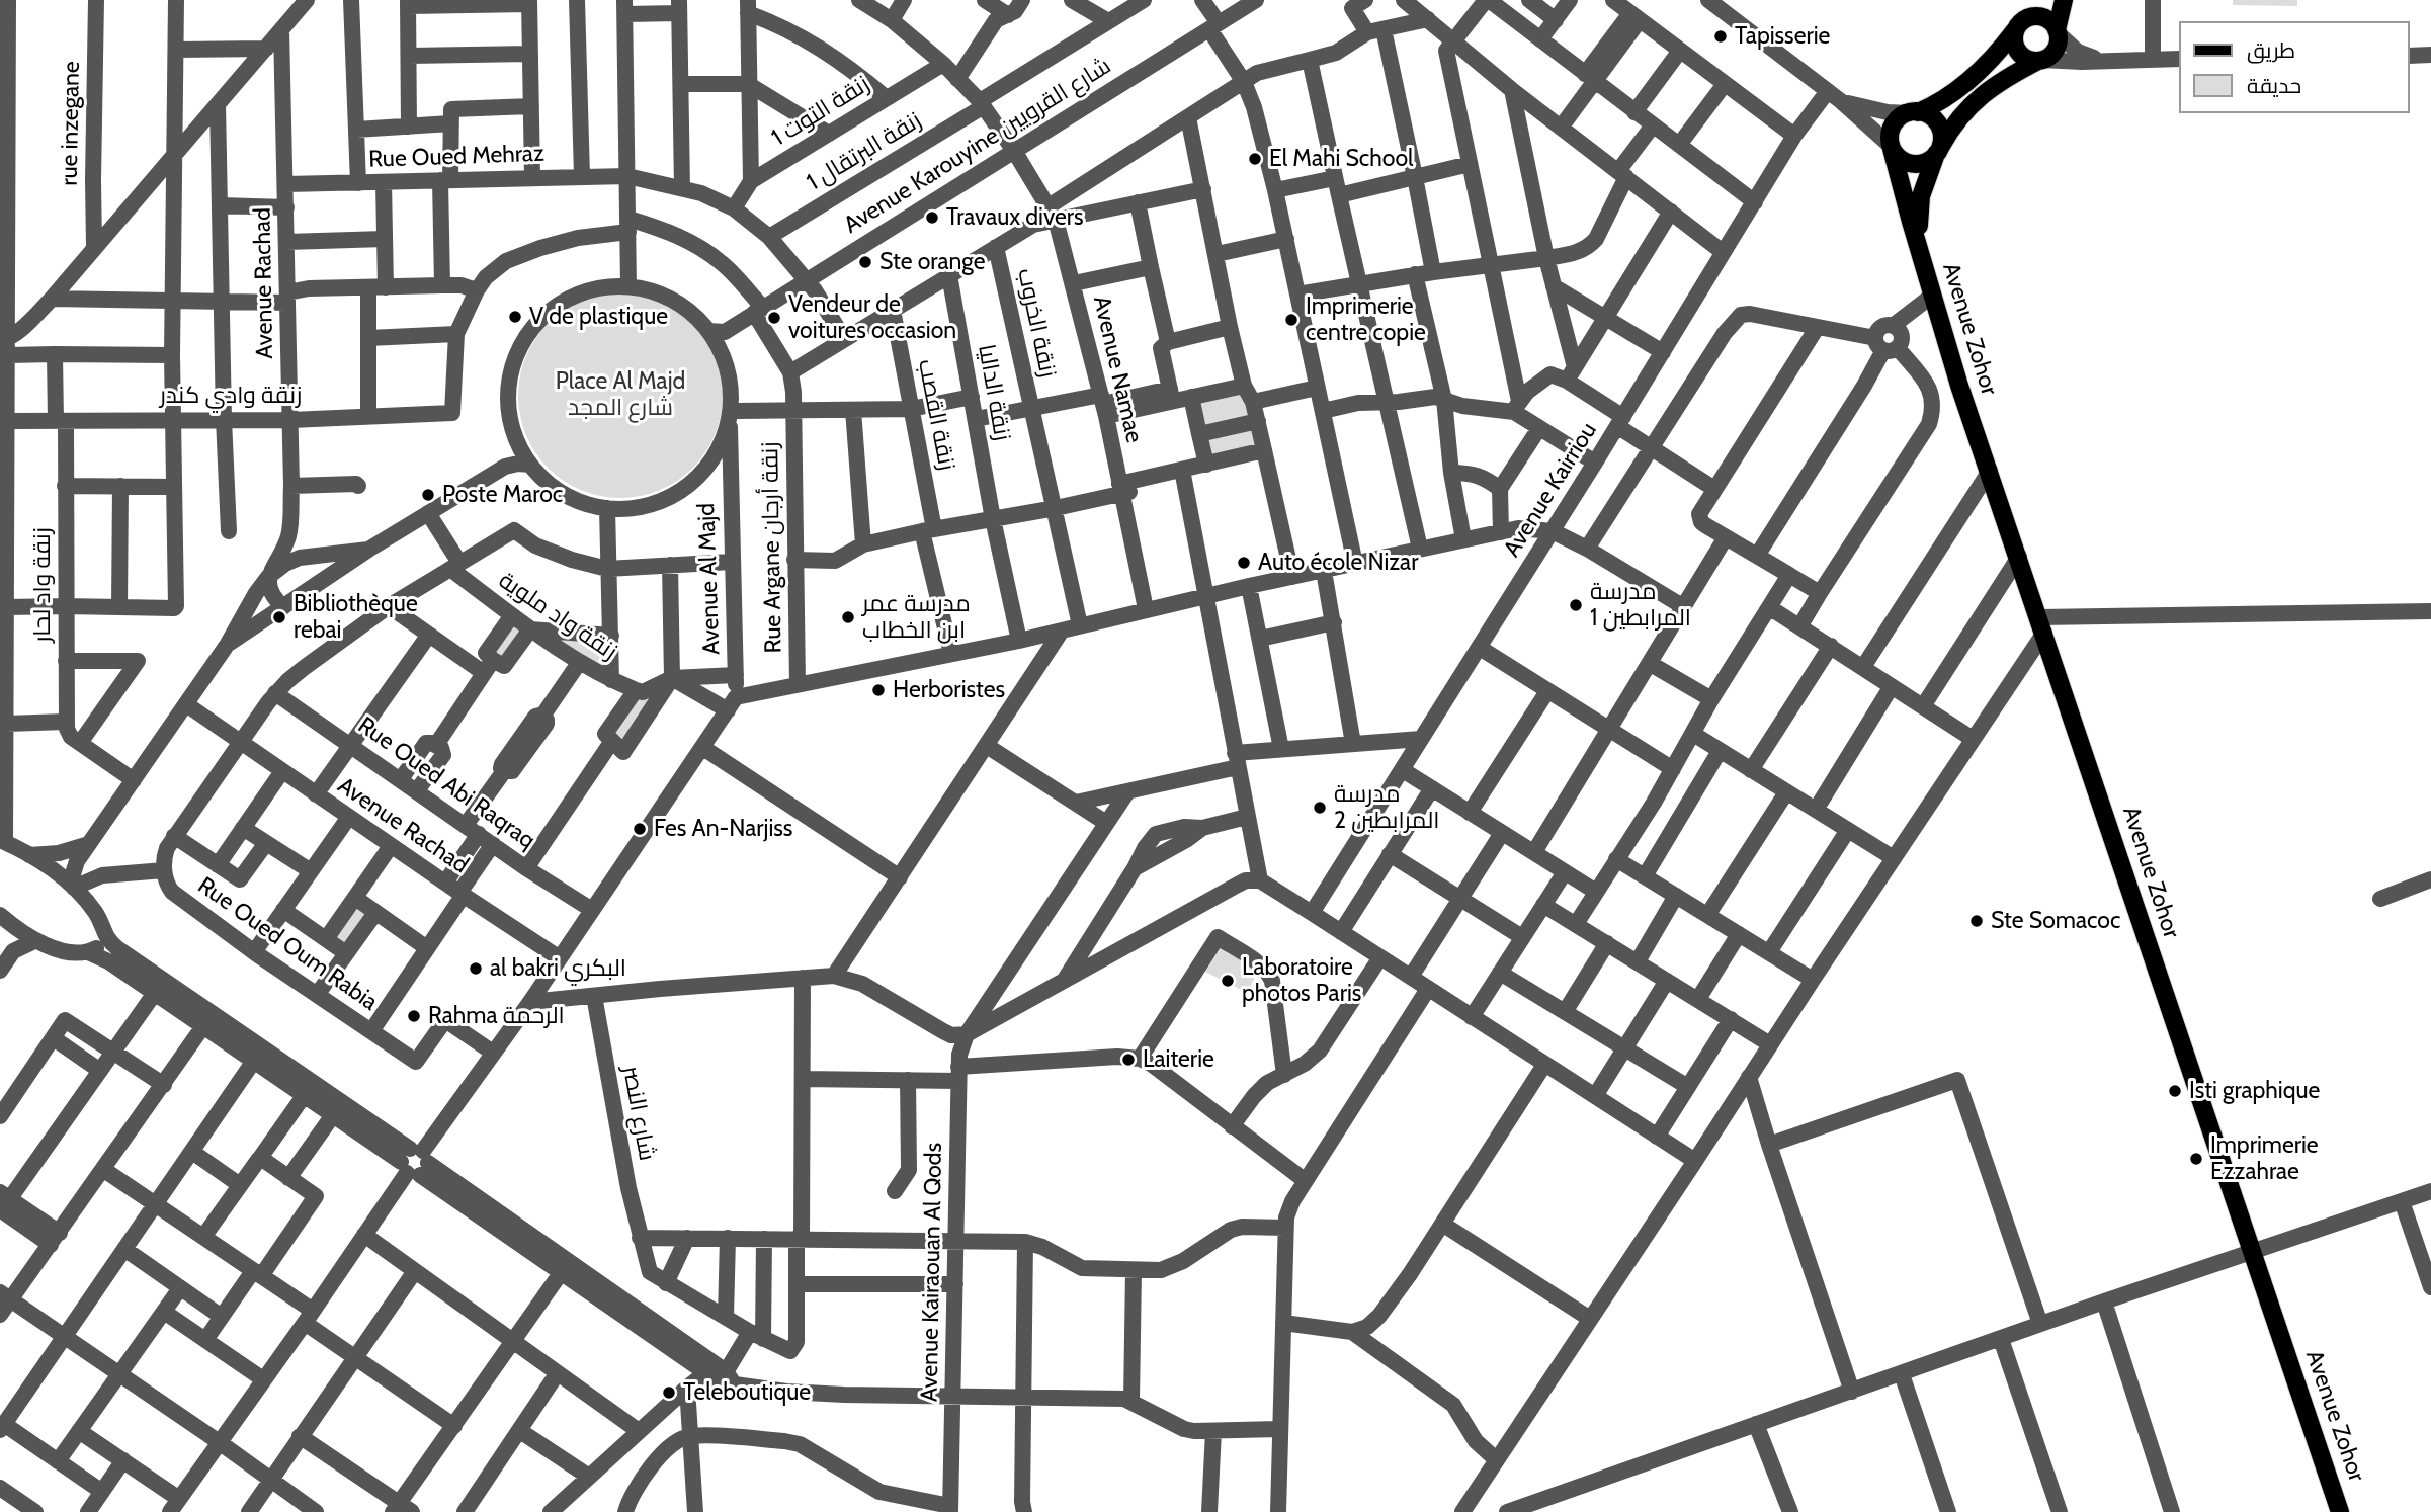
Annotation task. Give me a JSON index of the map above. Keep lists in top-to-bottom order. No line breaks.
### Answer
{"streets":{"main road":["Avenue Zohor"],"street":["زنقة التوت 1","rue inzegane","Avenue Karouyine شارع القرويين","زنقة البرتقال 1","Rue Oued Mehraz","Avenue Rachad","زنقة الخروب","Avenue Namae","زنقة الداليا","زنقة وادي كندر","زنقة القصب","Avenue Kairriou","Rue Argane زنقة أرجان","Avenue Al Majd","زنقة واد لحار","زنقة واد ملوية","Rue Oued Abi Raqraq","Rue Oued Oum Rabia","شارع النصر","Avenue Kairaouan Al Qods"]},"crossings":[["زنقة التوت 1","Rue Oued Mehraz"],["زنقة التوت 1","Avenue Namae"],["Avenue Karouyine شارع القرويين","Rue Oued Mehraz"],["Avenue Karouyine شارع القرويين","Avenue Namae"],["Avenue Karouyine شارع القرويين","Avenue Al Majd"],["زنقة البرتقال 1","Rue Oued Mehraz"],["زنقة البرتقال 1","Avenue Namae"],["Rue Oued Mehraz","Avenue Rachad"],["Avenue Rachad","زنقة وادي كندر"],["زنقة وادي كندر","زنقة واد لحار"]],"parks":["Place Al Majd شارع المجد"],"places":["Tapisserie","El Mahi School","Travaux divers","Ste orange","V de plastique","Vendeur de voitures occasion","Imprimerie centre copie","Poste Maroc","Auto école Nizar","مدرسة المرابطين 1","Bibliothèque rebai","مدرسة عمر ابن الخطاب","Herboristes","مدرسة المرابطين 2","Fes An-Narjiss","Ste Somacoc","al bakri البكري","Laboratoire photos Paris","Rahma الرحمة","Laiterie","Isti graphique","Imprimerie Ezzahrae","Teleboutique"],"legend":["طريق","حديقة"]}
